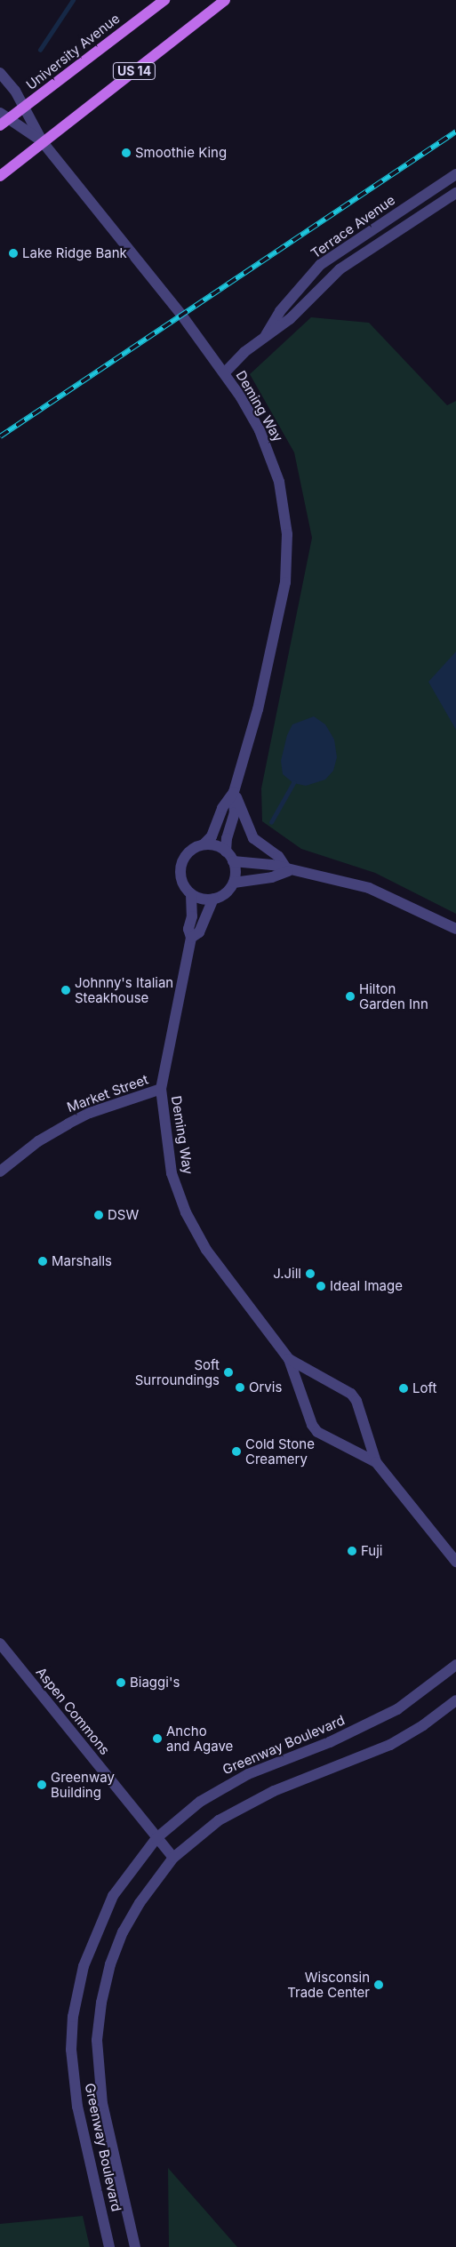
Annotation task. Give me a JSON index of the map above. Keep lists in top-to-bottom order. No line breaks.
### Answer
{"streets":{"main road":["University Avenue","US 14"],"street":["Terrace Avenue","Deming Way","Market Street","Aspen Commons","Greenway Boulevard"]},"crossings":[["University Avenue","Deming Way"],["US 14","Deming Way"],["Terrace Avenue","Deming Way"],["Deming Way","Market Street"],["Aspen Commons","Greenway Boulevard"]],"places":["Smoothie King","Lake Ridge Bank","Johnny's Italian Steakhouse","Hilton Garden Inn","DSW","Marshalls","J.Jill","Ideal Image","Soft Surroundings","Orvis","Loft","Cold Stone Creamery","Fuji","Biaggi's","Ancho and Agave","Greenway Building","Wisconsin Trade Center"]}
